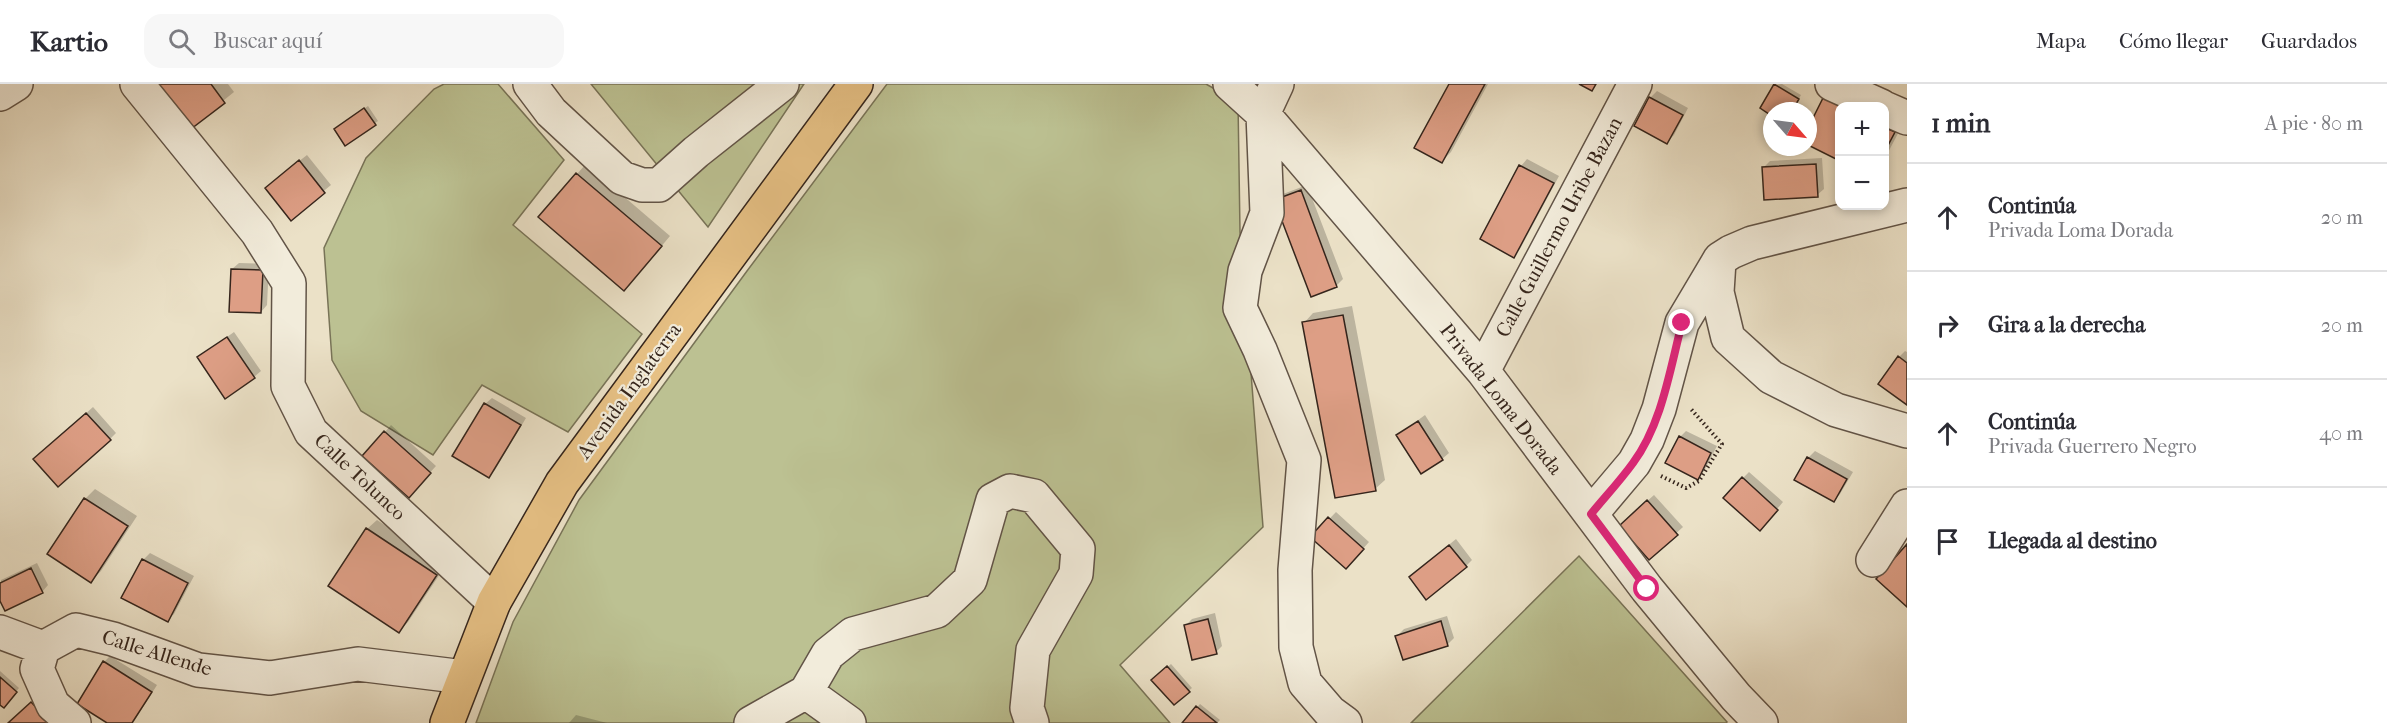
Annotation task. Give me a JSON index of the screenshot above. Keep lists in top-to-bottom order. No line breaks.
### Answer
{"streets":{"main road":["Avenida Inglaterra"],"street":["Calle Guillermo Uribe Bazan","Privada Loma Dorada","Calle Tolunco","Calle Allende"]},"crossings":[["Calle Guillermo Uribe Bazan","Privada Loma Dorada"],["Avenida Inglaterra","Calle Tolunco"],["Avenida Inglaterra","Calle Allende"]],"north":"bottom right","page":{"header":"Kartio","search":"Buscar aquí","nav":["Mapa","Cómo llegar","Guardados"],"heading":["1 min","A pie · 80 m"],"map_buttons":["+","−"],"list":[["Continúa","Privada Loma Dorada","20 m"],["Gira a la derecha","20 m"],["Continúa","Privada Guerrero Negro","40 m"],"Llegada al destino"]}}
